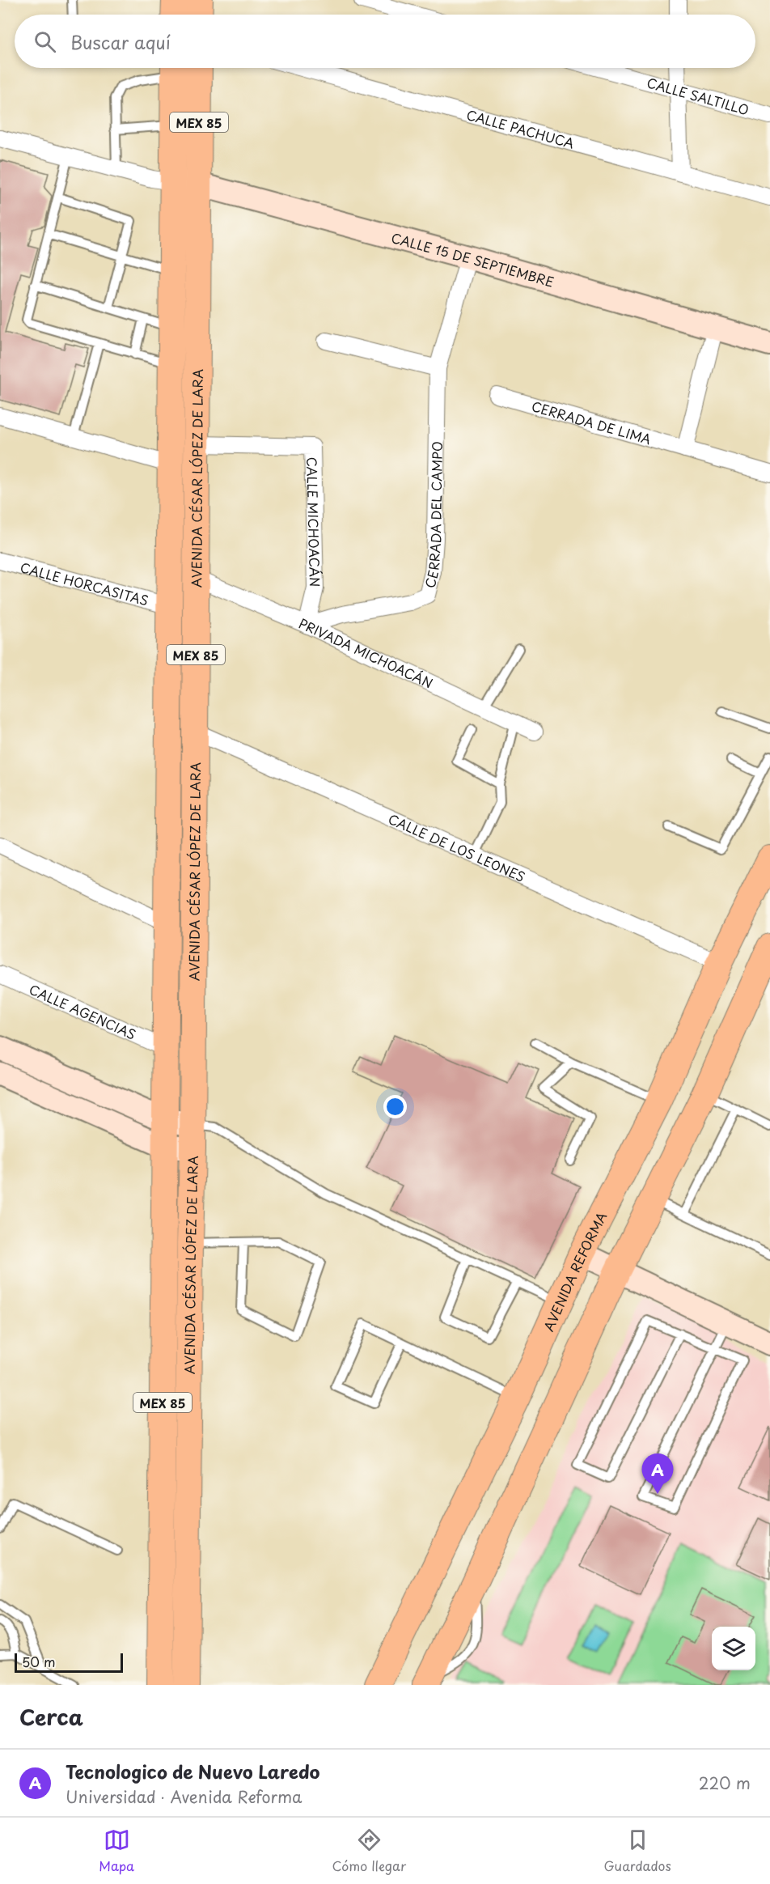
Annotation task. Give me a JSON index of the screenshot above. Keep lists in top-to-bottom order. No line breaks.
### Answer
{"streets":{"main road":["MEX 85","AVENIDA CÉSAR LÓPEZ DE LARA","AVENIDA REFORMA"],"street":["CALLE SALTILLO","CALLE PACHUCA","CALLE 15 DE SEPTIEMBRE","CERRADA DE LIMA","CERRADA DEL CAMPO","CALLE MICHOACÁN","CALLE HORCASITAS","PRIVADA MICHOACÁN","CALLE DE LOS LEONES","CALLE AGENCIAS"]},"crossings":[["CALLE 15 DE SEPTIEMBRE","AVENIDA CÉSAR LÓPEZ DE LARA"],["CALLE 15 DE SEPTIEMBRE","CERRADA DEL CAMPO"],["AVENIDA CÉSAR LÓPEZ DE LARA","CALLE MICHOACÁN"],["AVENIDA CÉSAR LÓPEZ DE LARA","CALLE HORCASITAS"],["AVENIDA CÉSAR LÓPEZ DE LARA","PRIVADA MICHOACÁN"],["AVENIDA CÉSAR LÓPEZ DE LARA","CALLE DE LOS LEONES"],["AVENIDA CÉSAR LÓPEZ DE LARA","CALLE AGENCIAS"],["CERRADA DEL CAMPO","CALLE MICHOACÁN"],["CERRADA DEL CAMPO","PRIVADA MICHOACÁN"],["CALLE MICHOACÁN","PRIVADA MICHOACÁN"],["CALLE DE LOS LEONES","AVENIDA REFORMA"]],"scale_bar":"50 m","page":{"search":"Buscar aquí","pins":"A","scale":"50 m","heading":"Cerca","list":[{"mark":"A","name":"Tecnologico de Nuevo Laredo","note":"Universidad · Avenida Reforma","value":"220 m"}],"nav":["Mapa","Cómo llegar","Guardados"]}}
